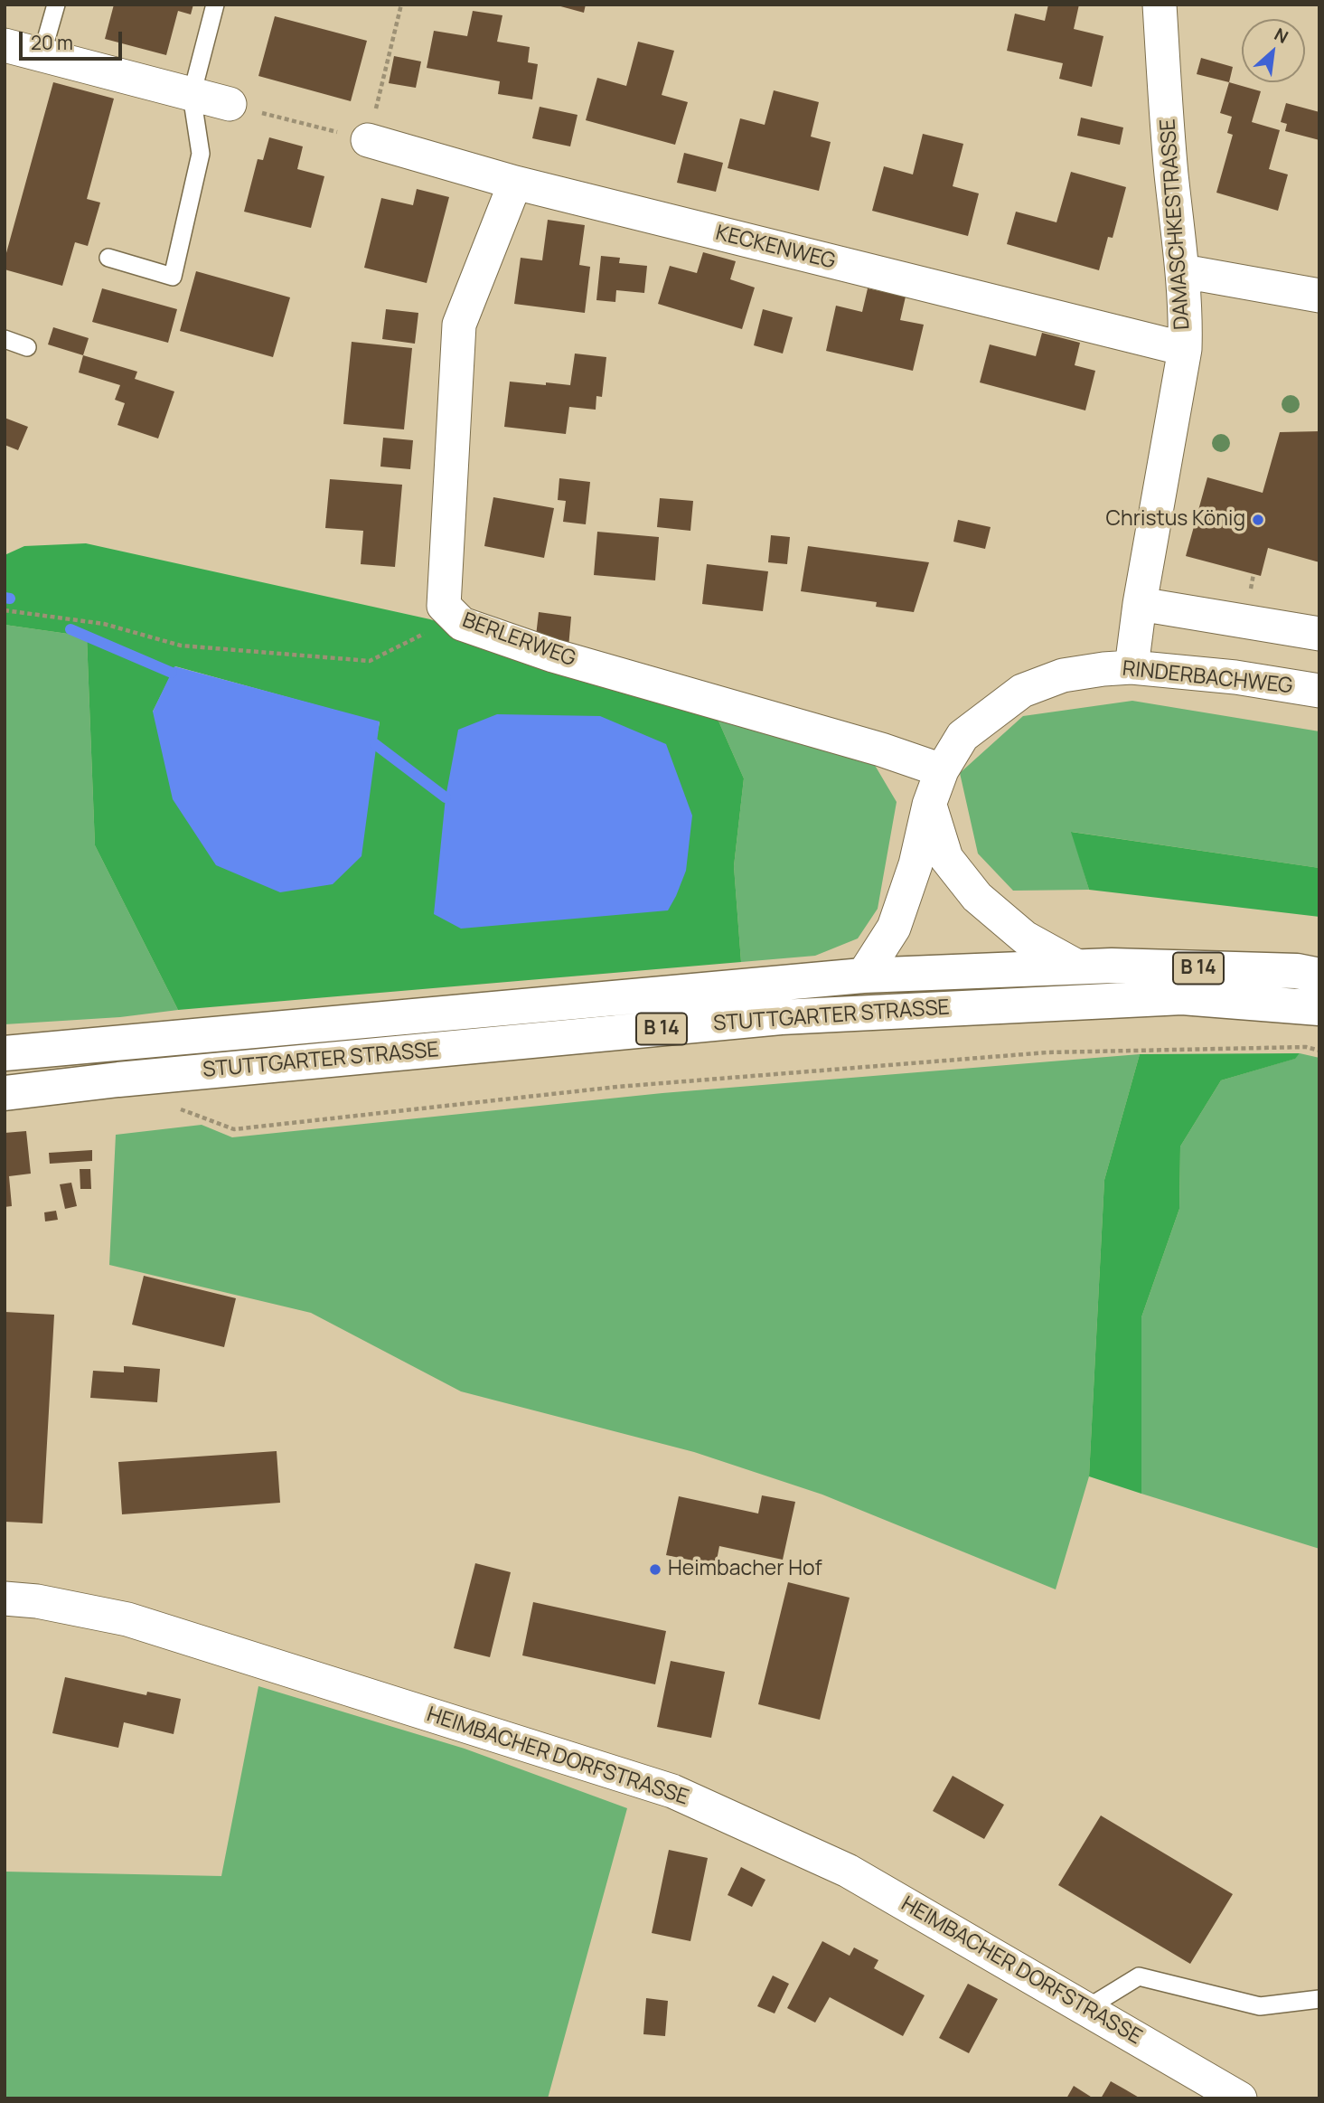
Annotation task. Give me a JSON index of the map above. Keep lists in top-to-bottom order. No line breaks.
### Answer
{"streets":{"main road":["B 14","STUTTGARTER STRASSE"],"street":["DAMASCHKESTRASSE","KECKENWEG","BERLERWEG","RINDERBACHWEG","HEIMBACHER DORFSTRASSE"]},"crossings":[["DAMASCHKESTRASSE","KECKENWEG"],["DAMASCHKESTRASSE","RINDERBACHWEG"],["KECKENWEG","BERLERWEG"],["BERLERWEG","RINDERBACHWEG"],["RINDERBACHWEG","STUTTGARTER STRASSE"]],"places":["Christus König","Heimbacher Hof"],"scale_bar":"20 m","north":"top right"}
